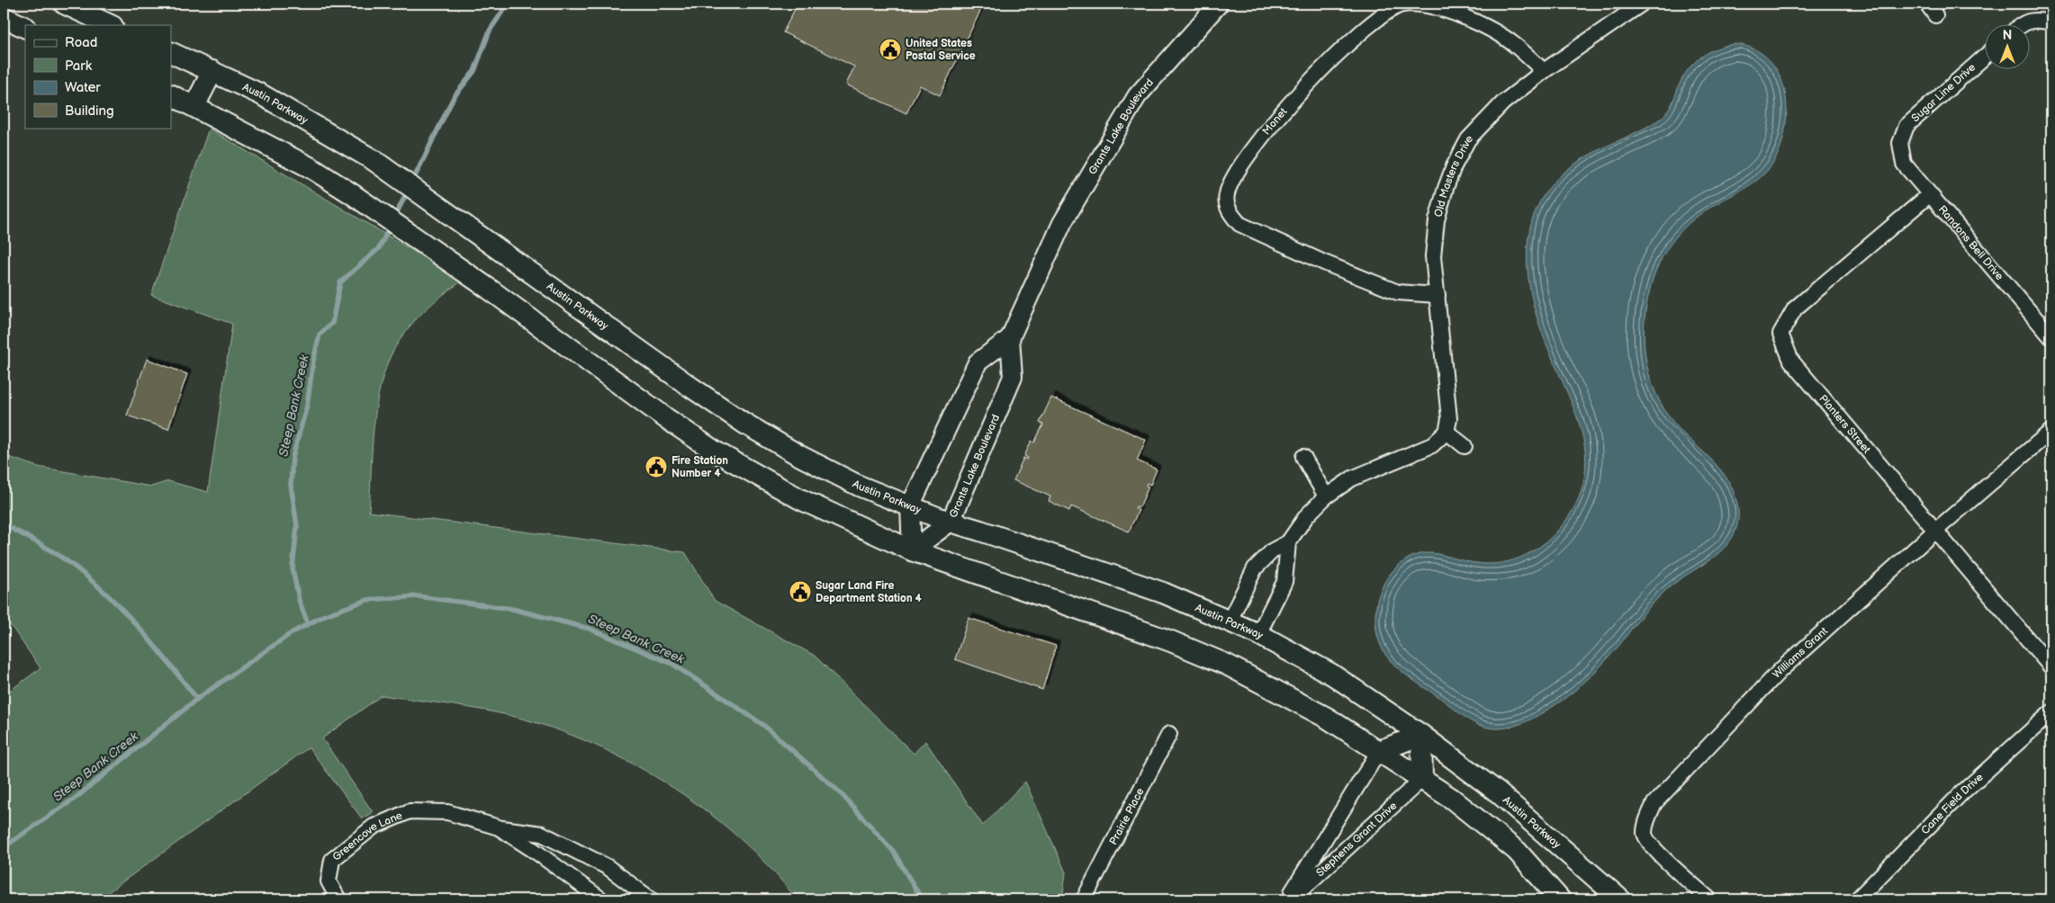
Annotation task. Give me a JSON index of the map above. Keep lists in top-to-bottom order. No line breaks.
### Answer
{"streets":{"main road":["Austin Parkway"],"street":["Sugar Line Drive","Monet","Grants Lake Boulevard","Old Masters Drive","Randons Bell Drive","Planters Street","Williams Grant","Cane Field Drive","Prairie Place","Greencove Lane","Stephens Grant Drive"]},"crossings":[["Sugar Line Drive","Randons Bell Drive"],["Austin Parkway","Grants Lake Boulevard"],["Monet","Old Masters Drive"],["Randons Bell Drive","Planters Street"],["Planters Street","Williams Grant"]],"water":["Steep Bank Creek"],"places":{"public building":["United States Postal Service","Fire Station Number 4","Sugar Land Fire Department Station 4"]},"legend":["Road","Park","Water","Building"],"north":"top"}
